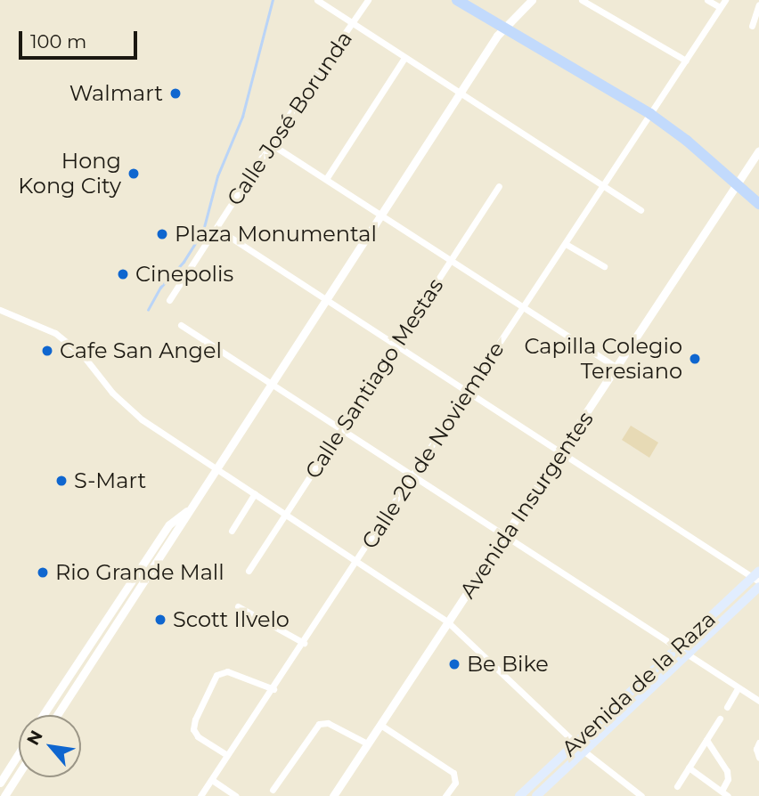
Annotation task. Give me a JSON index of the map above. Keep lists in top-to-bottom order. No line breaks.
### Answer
{"streets":{"main road":["Avenida de la Raza"],"street":["Calle José Borunda","Calle Santiago Mestas","Calle 20 de Noviembre","Avenida Insurgentes"]},"places":["Walmart","Hong Kong City","Plaza Monumental","Cinepolis","Cafe San Angel","Capilla Colegio Teresiano","S-Mart","Rio Grande Mall","Scott Ilvelo","Be Bike"],"scale_bar":"100 m","north":"top left"}
